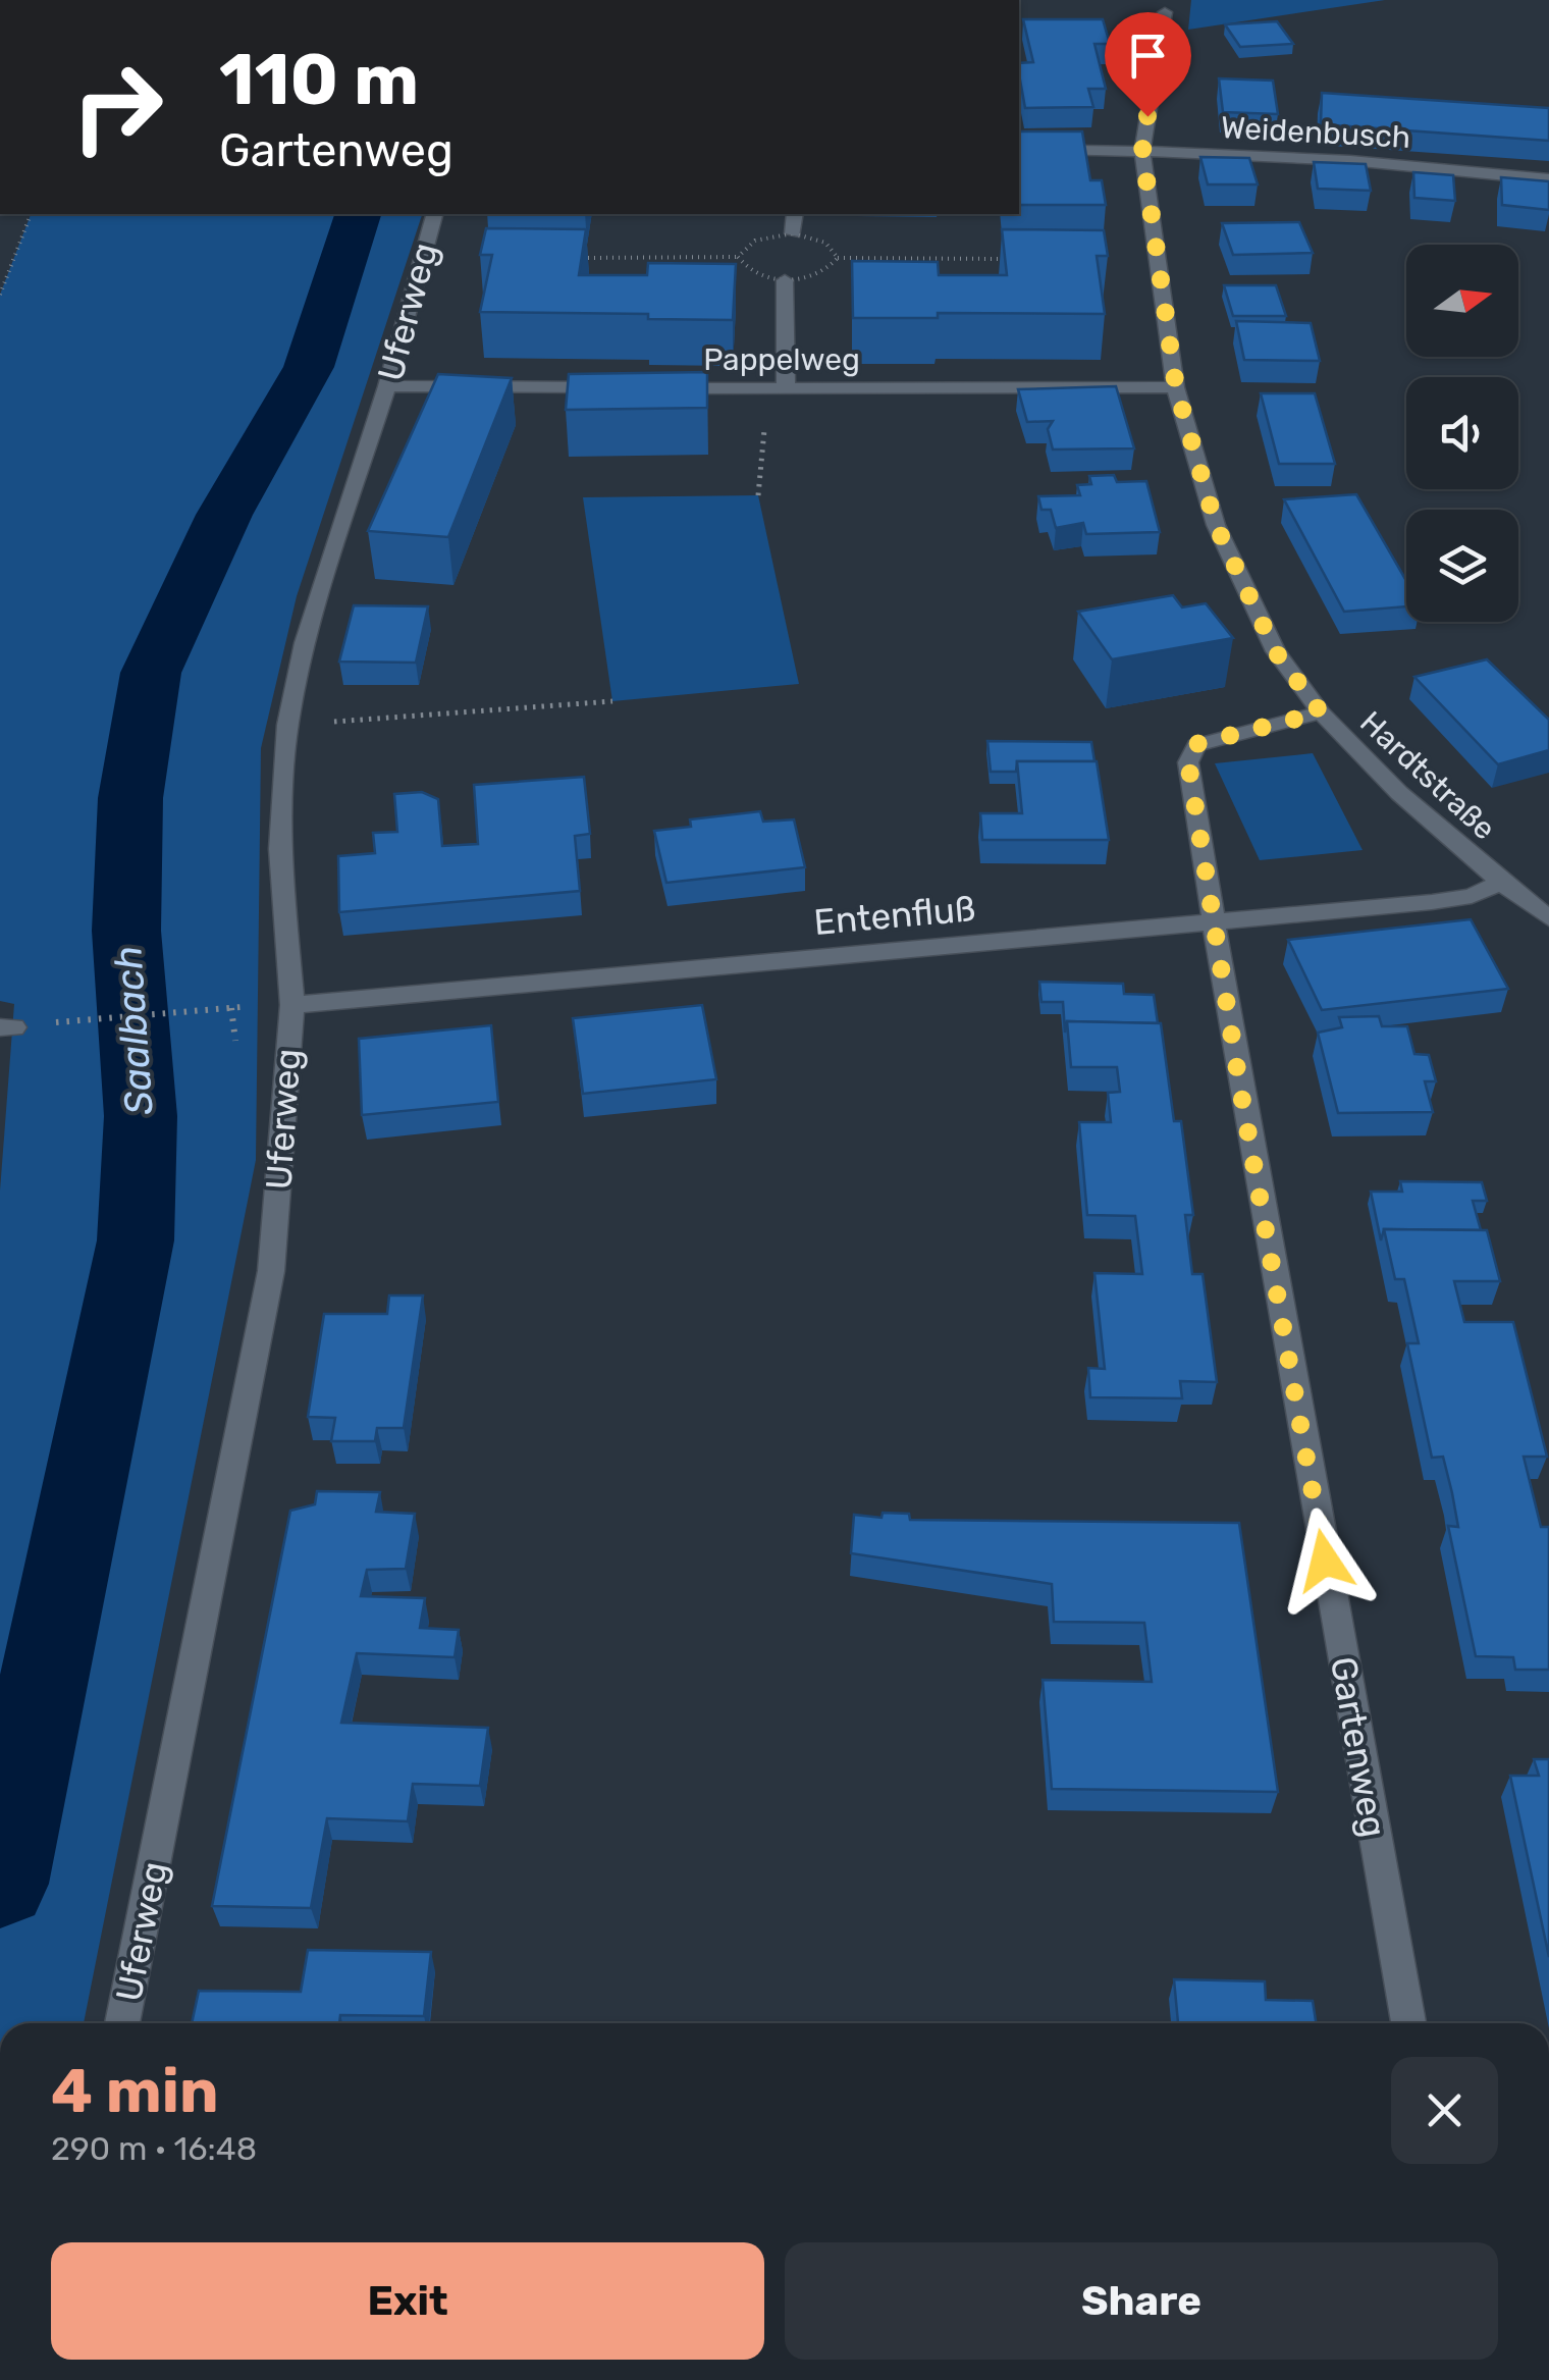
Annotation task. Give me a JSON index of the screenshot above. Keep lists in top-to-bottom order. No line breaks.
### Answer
{"streets":{"street":["Weidenbusch","Uferweg","Pappelweg","Hardtstraße","Entenfluß","Gartenweg"]},"crossings":[["Weidenbusch","Hardtstraße"],["Uferweg","Entenfluß"],["Pappelweg","Hardtstraße"],["Hardtstraße","Entenfluß"],["Hardtstraße","Gartenweg"],["Entenfluß","Gartenweg"]],"water":["Saalbach"],"north":"right","page":{"turn":["110 m","Gartenweg"],"heading":["4 min","290 m · 16:48"],"buttons":["Exit","Share"]}}
